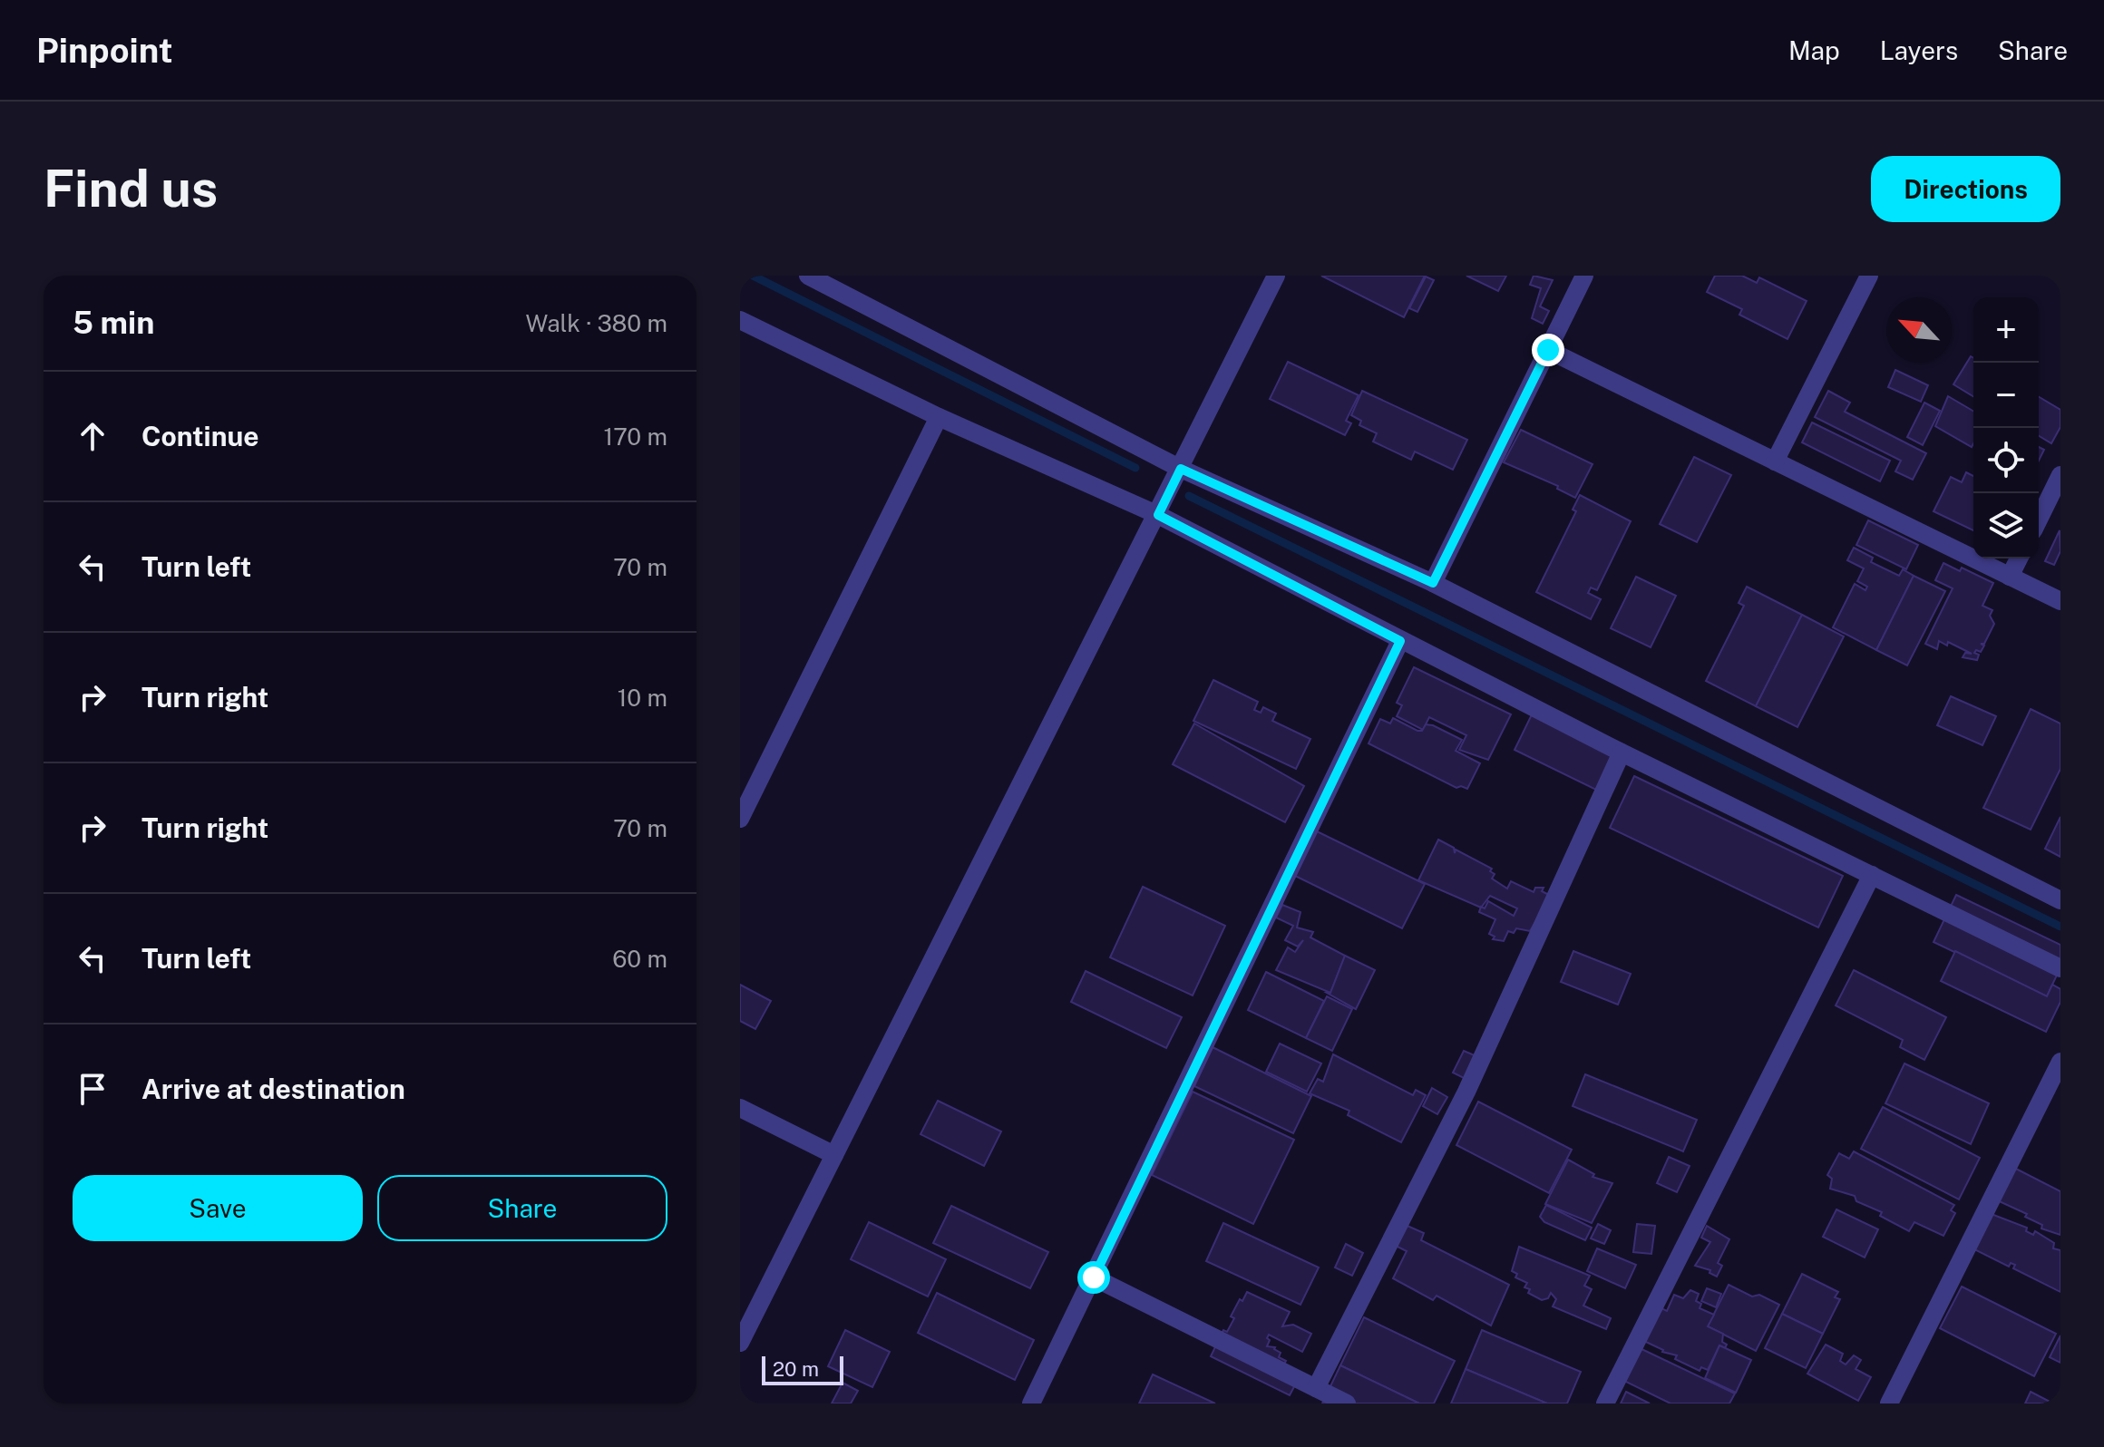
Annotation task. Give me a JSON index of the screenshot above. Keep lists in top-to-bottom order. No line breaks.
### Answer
{"scale_bar":"20 m","north":"top left","page":{"header":"Pinpoint","nav":["Map","Layers","Share"],"buttons":["Directions",["Save","Share"]],"title":"Find us","heading":["5 min","Walk · 380 m"],"map_buttons":["+","−"],"list":[["Continue","170 m"],["Turn left","70 m"],["Turn right","10 m"],["Turn right","70 m"],["Turn left","60 m"],"Arrive at destination"],"scale":"20 m"}}
